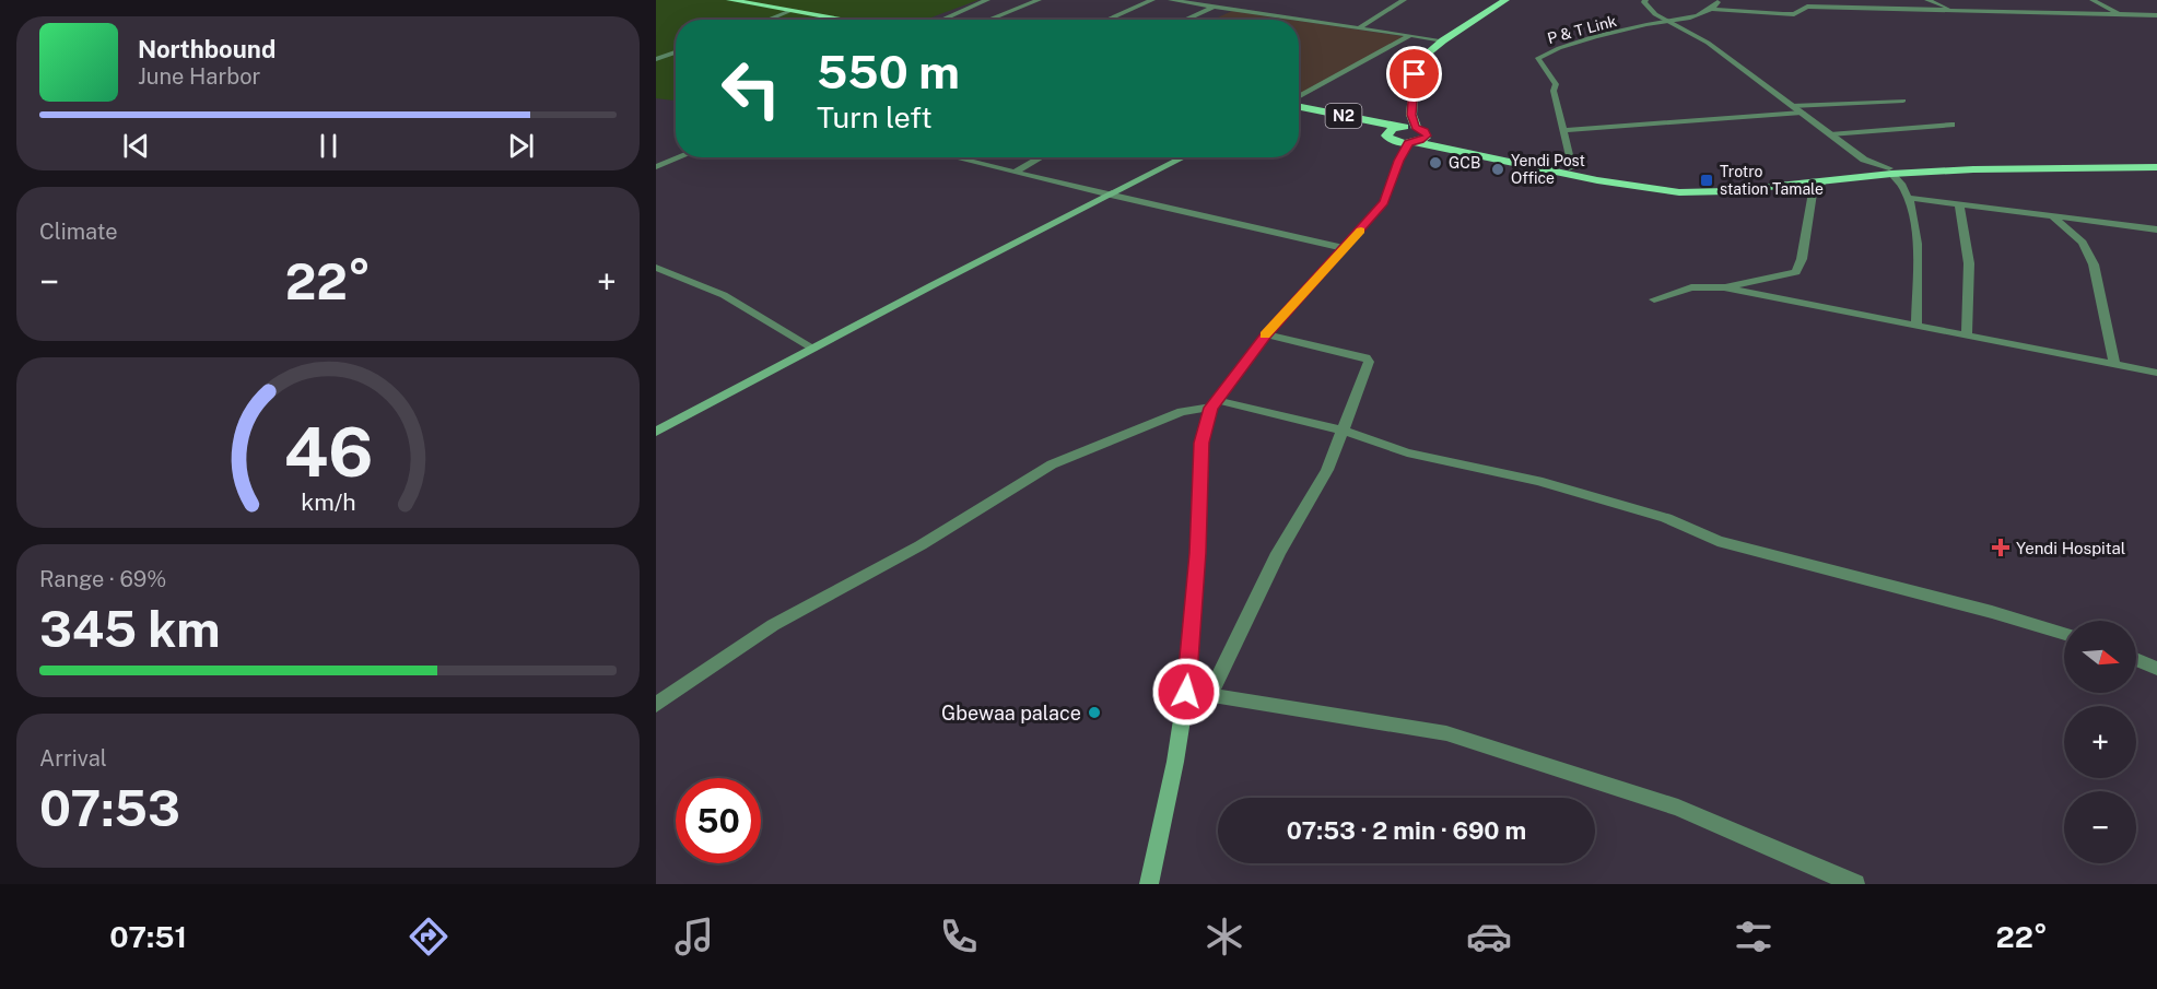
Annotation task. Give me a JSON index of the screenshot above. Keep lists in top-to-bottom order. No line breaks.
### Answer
{"streets":{"highway":["N2"],"street":["P & T Link"]},"places":{"other":["GCB","Yendi Post Office","Gbewaa palace"],"transit":["Trotro station Tamale"],"health":["Yendi Hospital"]},"north":"right","page":{"turn":["550 m","Turn left"],"song":["Northbound","June Harbor"],"tile":["Climate",["Range · 69%","345 km"],["Arrival","07:53"]],"heat":["−","22°","+"],"map_buttons":["+","−"],"limit":"50","trip":"07:53 · 2 min · 690 m","tabs":["07:51","22°"],"gauge":["46","km/h"]}}
